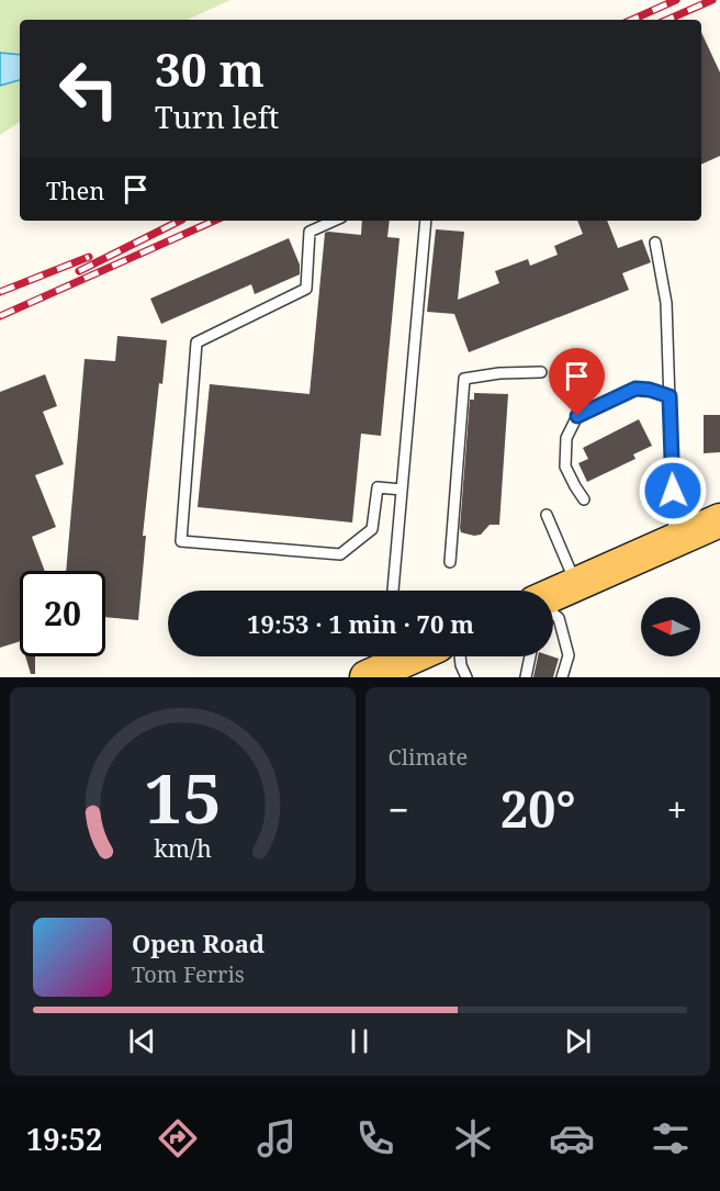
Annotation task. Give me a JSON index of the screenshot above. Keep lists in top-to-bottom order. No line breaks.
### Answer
{"north":"left","page":{"turn":["30 m","Turn left"],"then":"Then","limit":"20","trip":"19:53 · 1 min · 70 m","tile":"Climate","heat":["−","20°","+"],"song":["Open Road","Tom Ferris"],"tabs":"19:52","gauge":["15","km/h"]}}
